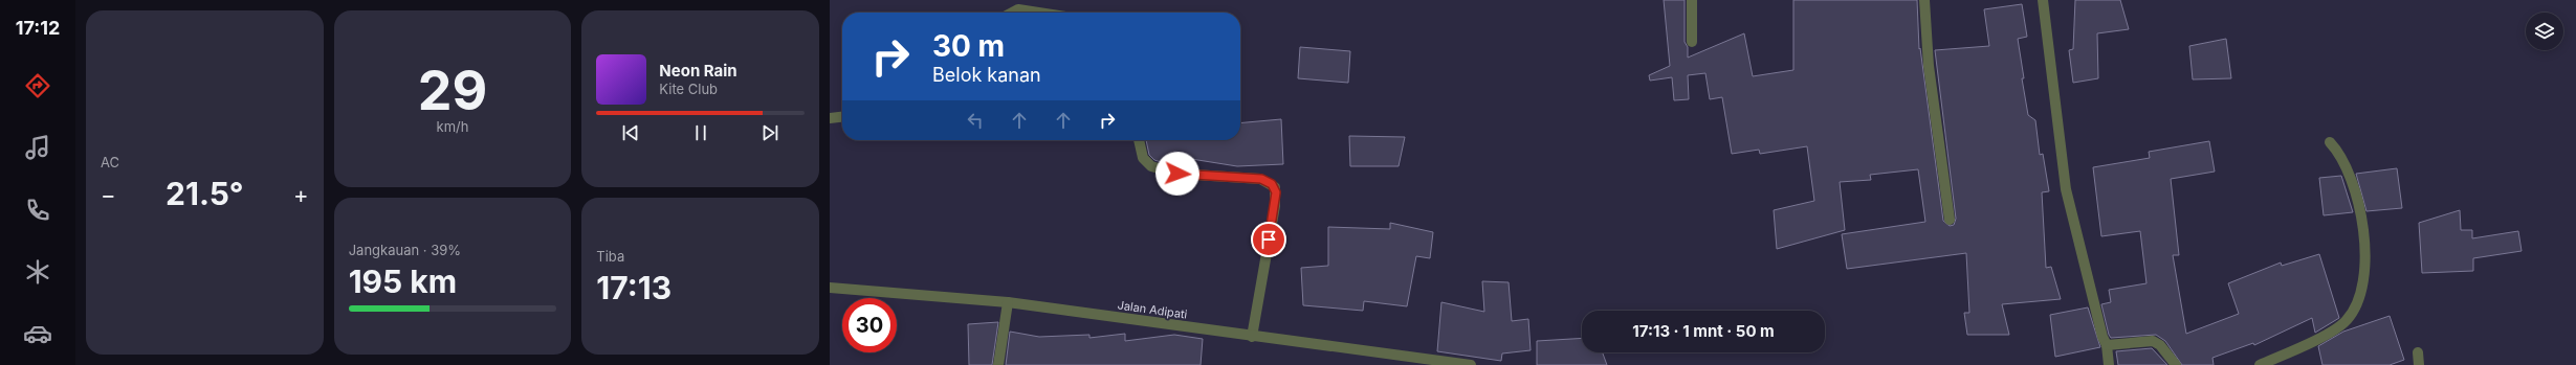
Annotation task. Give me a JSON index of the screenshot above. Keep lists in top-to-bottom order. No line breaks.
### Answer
{"streets":{"street":["Jalan Adipati"]},"page":{"tabs":"17:12","tile":["AC",["29","km/h"],["Jangkauan · 39%","195 km"],["Tiba","17:13"]],"turn":["30 m","Belok kanan"],"song":["Neon Rain","Kite Club"],"heat":["−","21.5°","+"],"limit":"30","trip":"17:13 · 1 mnt · 50 m"}}
